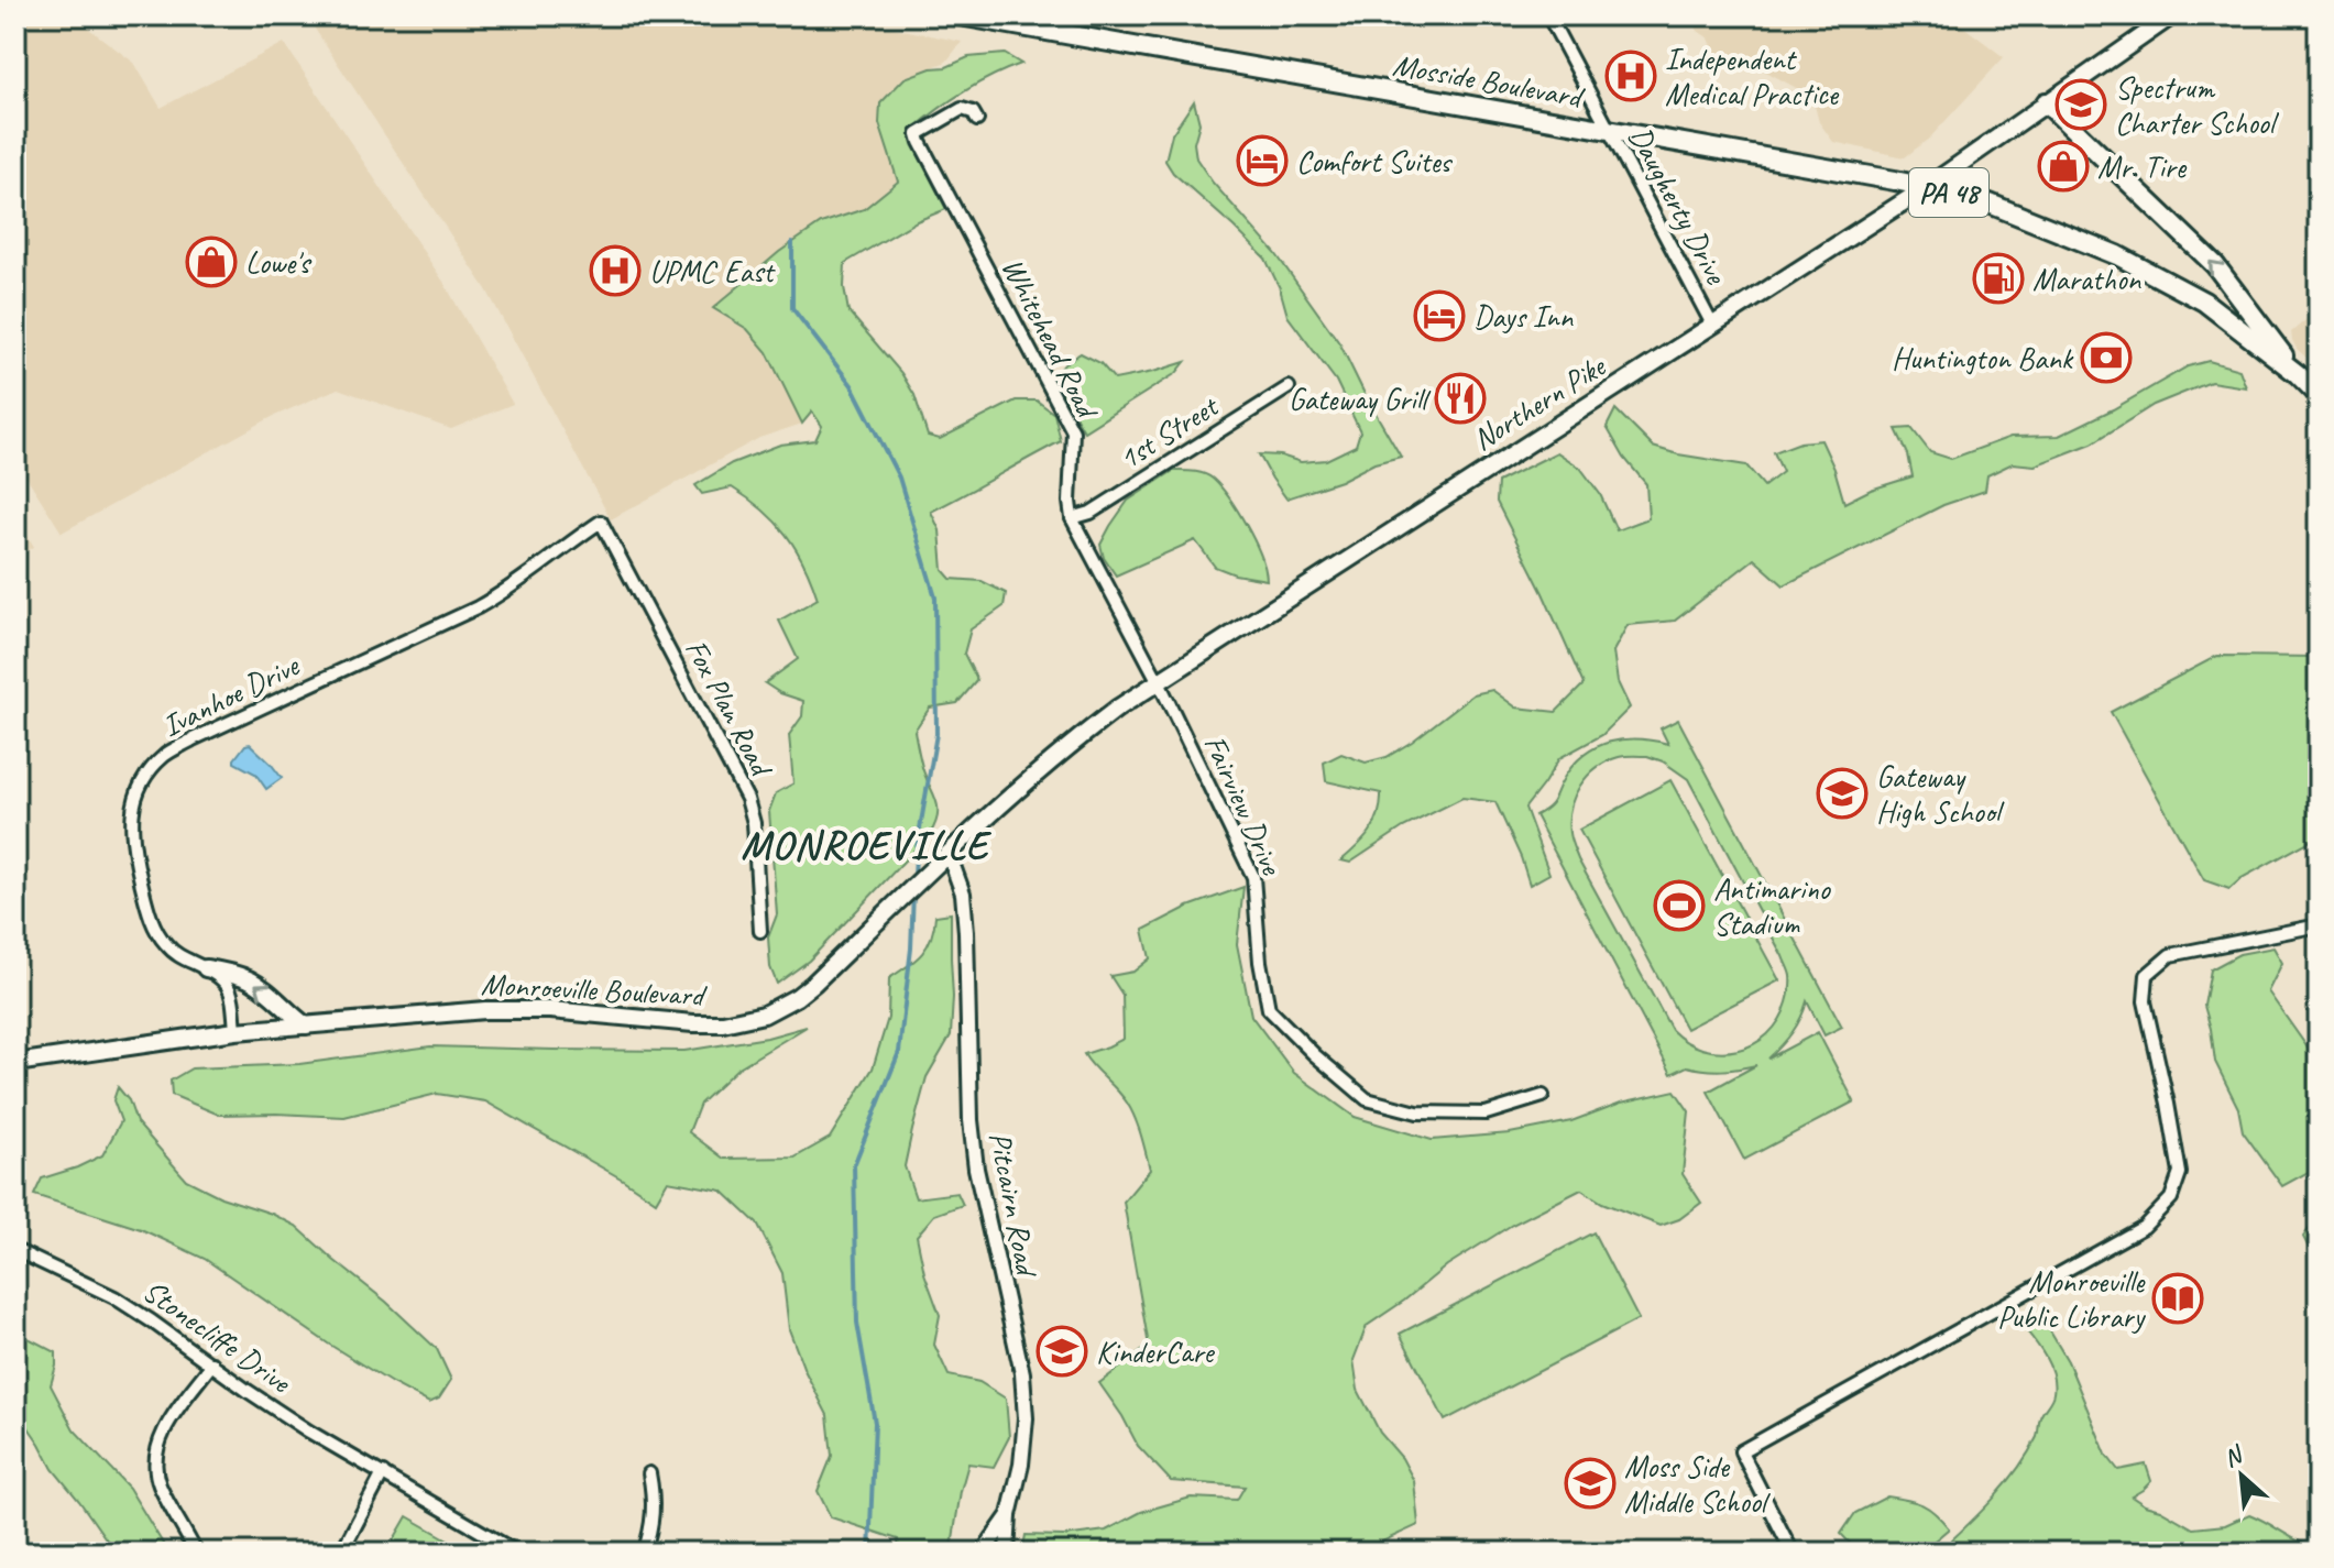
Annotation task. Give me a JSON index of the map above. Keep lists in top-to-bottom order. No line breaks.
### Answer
{"streets":{"main road":["Mosside Boulevard","PA 48","Northern Pike","Monroeville Boulevard"],"street":["Daugherty Drive","Whitehead Road","1st Street","Ivanhoe Drive","Fox Plan Road","Fairview Drive","Pitcairn Road","Stonecliffe Drive"]},"crossings":[["Mosside Boulevard","Daugherty Drive"],["Mosside Boulevard","Northern Pike"],["Daugherty Drive","Northern Pike"],["Whitehead Road","Northern Pike"],["Whitehead Road","1st Street"],["Whitehead Road","Fairview Drive"],["Northern Pike","Fairview Drive"],["Northern Pike","Monroeville Boulevard"],["Northern Pike","Pitcairn Road"],["Ivanhoe Drive","Fox Plan Road"],["Ivanhoe Drive","Monroeville Boulevard"],["Monroeville Boulevard","Pitcairn Road"]],"districts":["MONROEVILLE"],"places":{"hospital":["Independent Medical Practice","UPMC East"],"school or university":["Spectrum Charter School","Gateway High School","KinderCare","Moss Side Middle School"],"hotel":["Comfort Suites","Days Inn"],"shop":["Mr. Tire","Lowe's"],"fuel station":["Marathon"],"bank":["Huntington Bank"],"restaurant":["Gateway Grill"],"sports":["Antimarino Stadium"],"library":["Monroeville Public Library"]},"north":"top left"}
